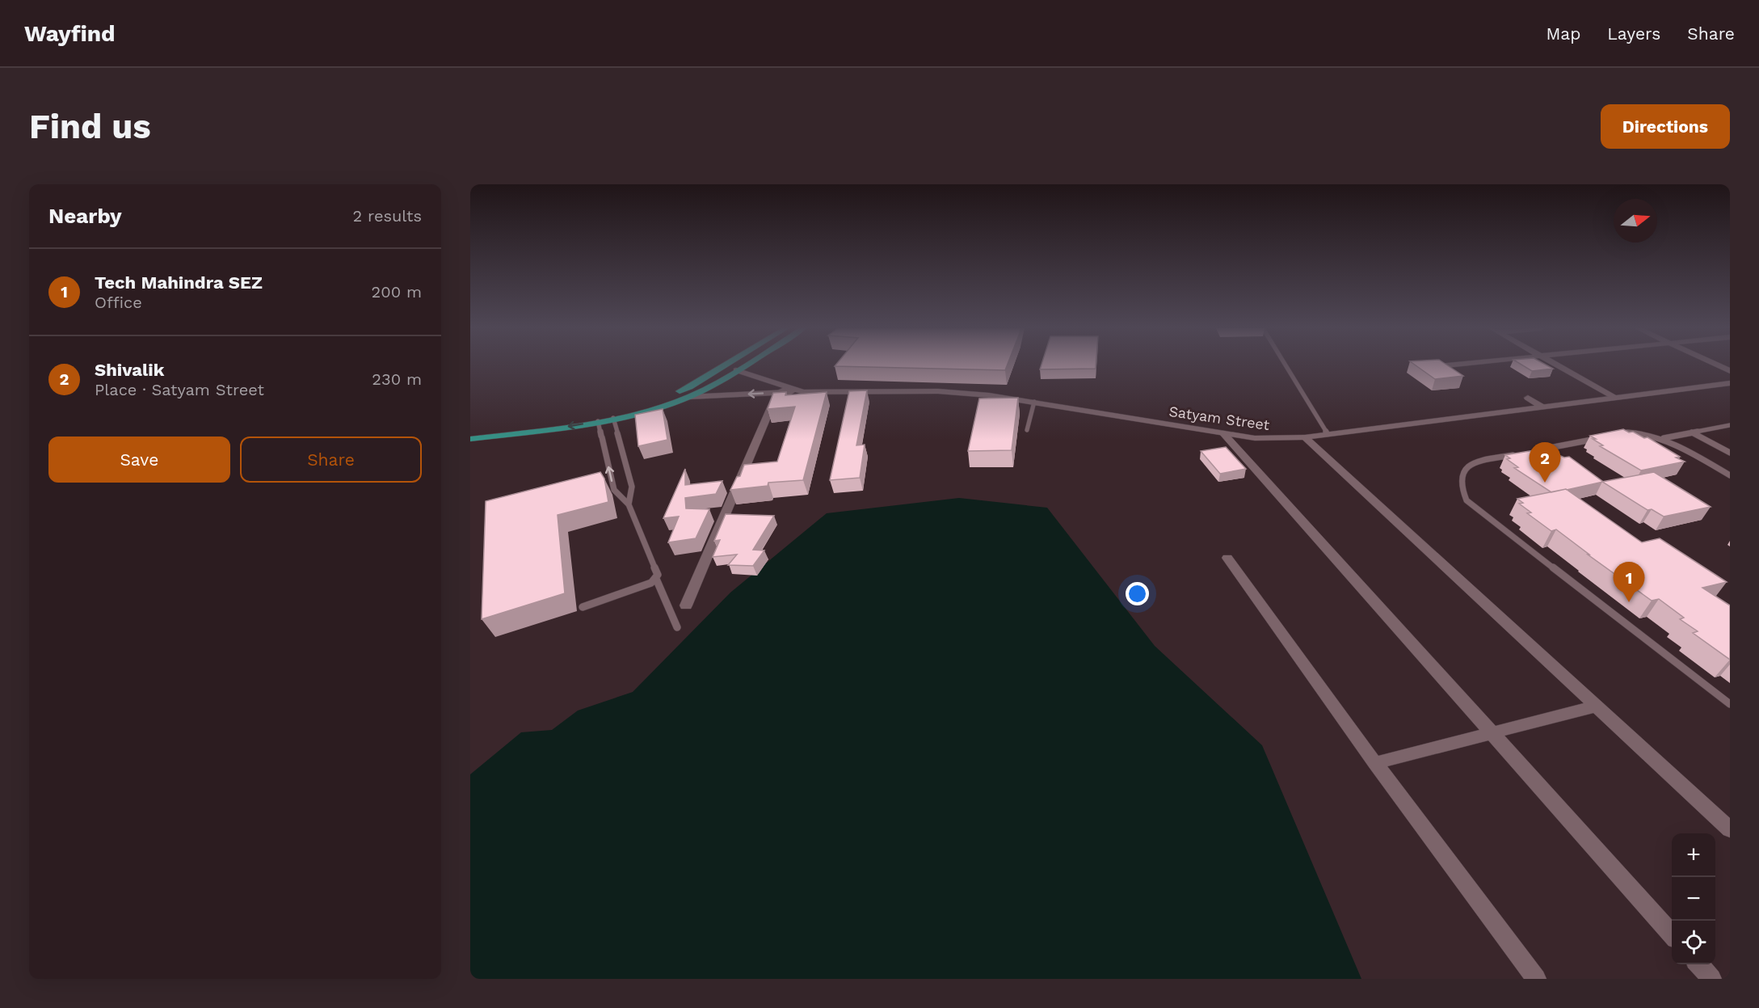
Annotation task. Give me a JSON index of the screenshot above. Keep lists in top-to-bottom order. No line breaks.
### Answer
{"streets":{"street":["Satyam Street"]},"north":"right","page":{"header":"Wayfind","nav":["Map","Layers","Share"],"buttons":["Directions",["Save","Share"]],"title":"Find us","heading":["Nearby","2 results"],"list":[{"mark":"1","name":"Tech Mahindra SEZ","note":"Office","value":"200 m"},{"mark":"2","name":"Shivalik","note":"Place · Satyam Street","value":"230 m"}],"pins":["2","1"],"map_buttons":["+","−"]}}
